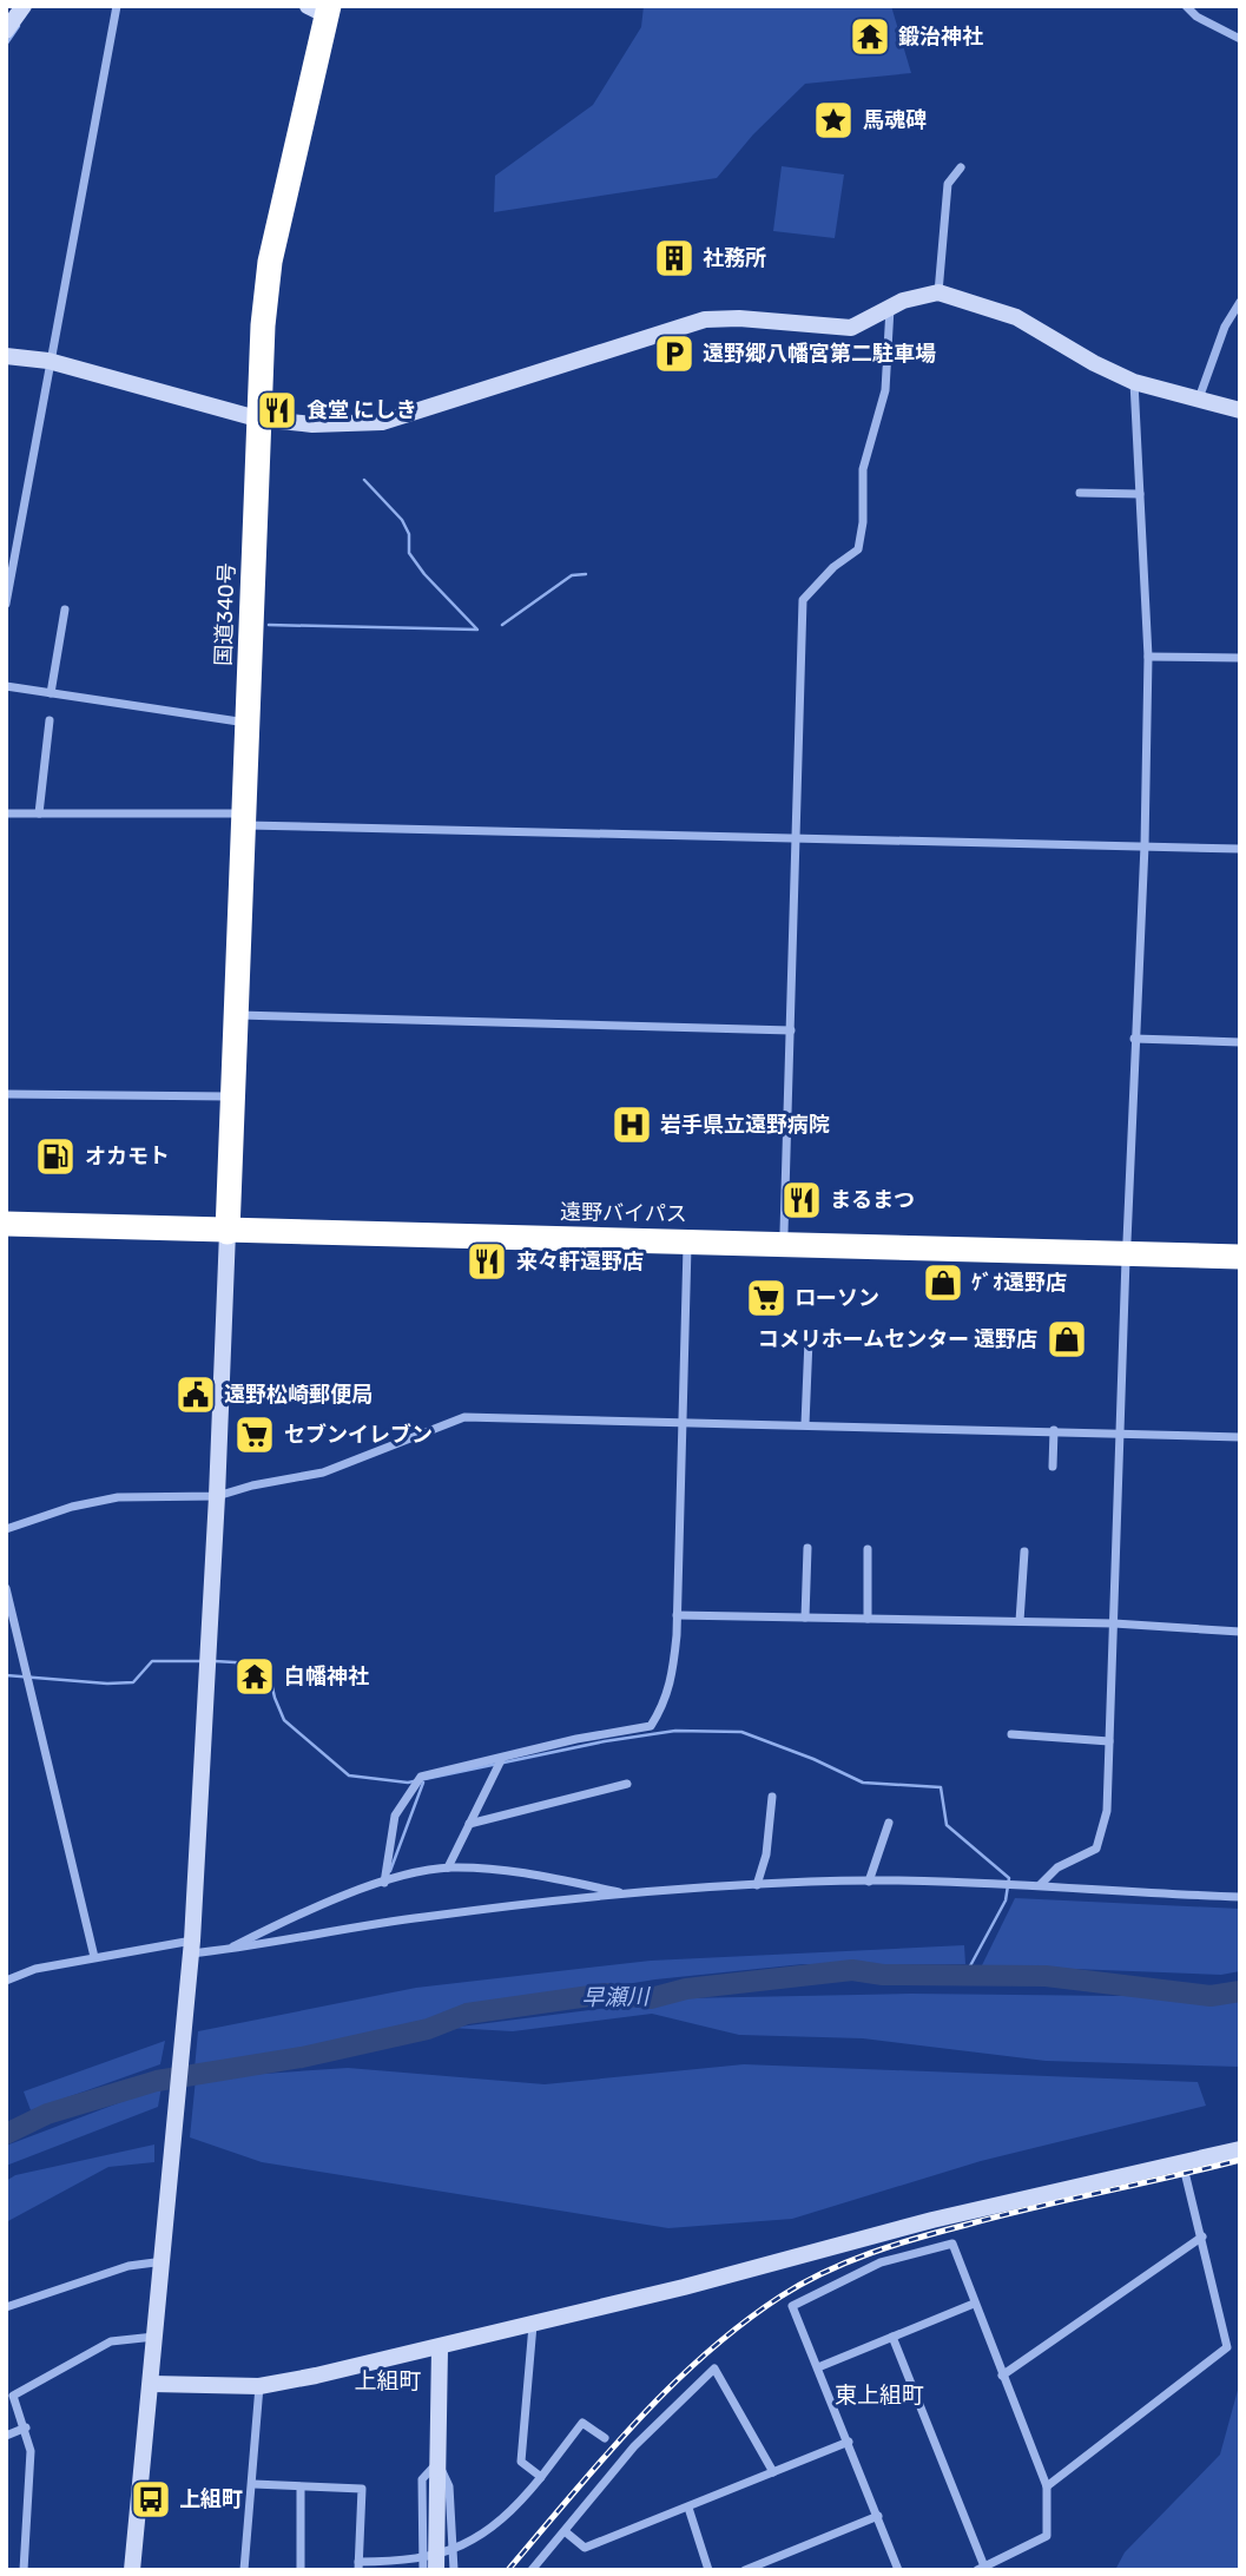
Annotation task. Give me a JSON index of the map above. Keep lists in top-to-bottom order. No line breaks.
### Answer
{"streets":{"highway":["国道340号","遠野バイパス"]},"crossings":[["国道340号","遠野バイパス"]],"districts":["上組町","東上組町"],"water":["早瀬川"],"places":{"temple":["鍛治神社","白幡神社"],"place":["馬魂碑"],"building":["社務所"],"parking":["遠野郷八幡宮第二駐車場"],"restaurant":["食堂 にしき","まるまつ","来々軒遠野店"],"hospital":["岩手県立遠野病院"],"fuel station":["オカモト"],"shop":["ｹﾞｵ遠野店","コメリホームセンター 遠野店"],"supermarket":["ローソン","セブンイレブン"],"public building":["遠野松崎郵便局"],"bus stop":["上組町"]}}
